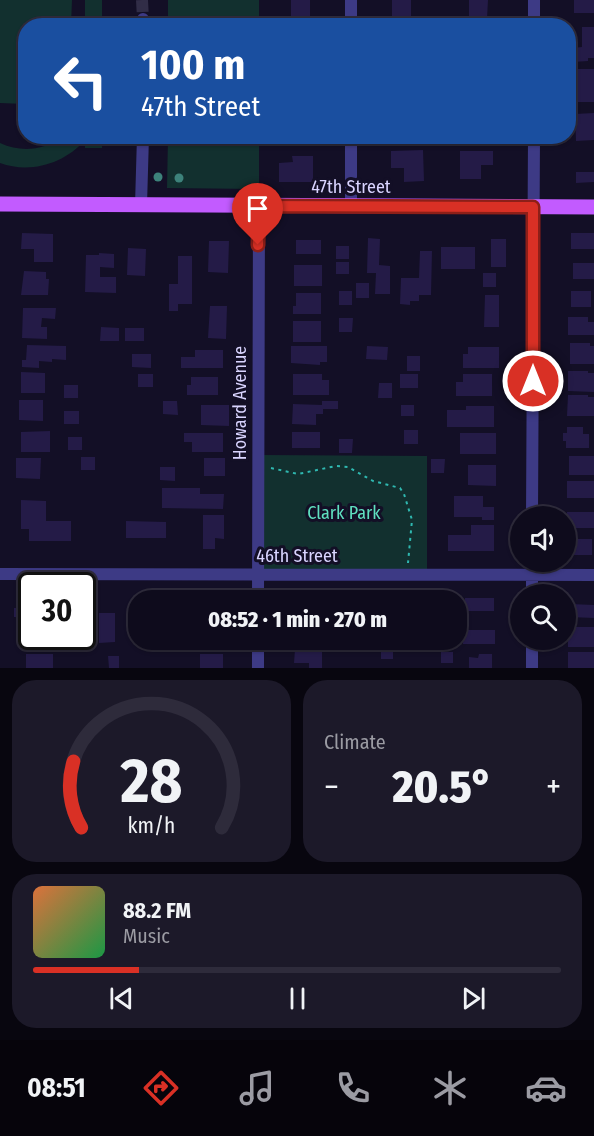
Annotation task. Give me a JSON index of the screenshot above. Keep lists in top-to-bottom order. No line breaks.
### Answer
{"streets":{"main road":["47th Street"],"street":["Howard Avenue","46th Street"]},"crossings":[["47th Street","Howard Avenue"],["Howard Avenue","46th Street"]],"parks":["Clark Park"],"page":{"turn":["100 m","47th Street"],"limit":"30","trip":"08:52 · 1 min · 270 m","tile":"Climate","heat":["−","20.5°","+"],"song":["88.2 FM","Music"],"tabs":"08:51","gauge":["28","km/h"]}}
